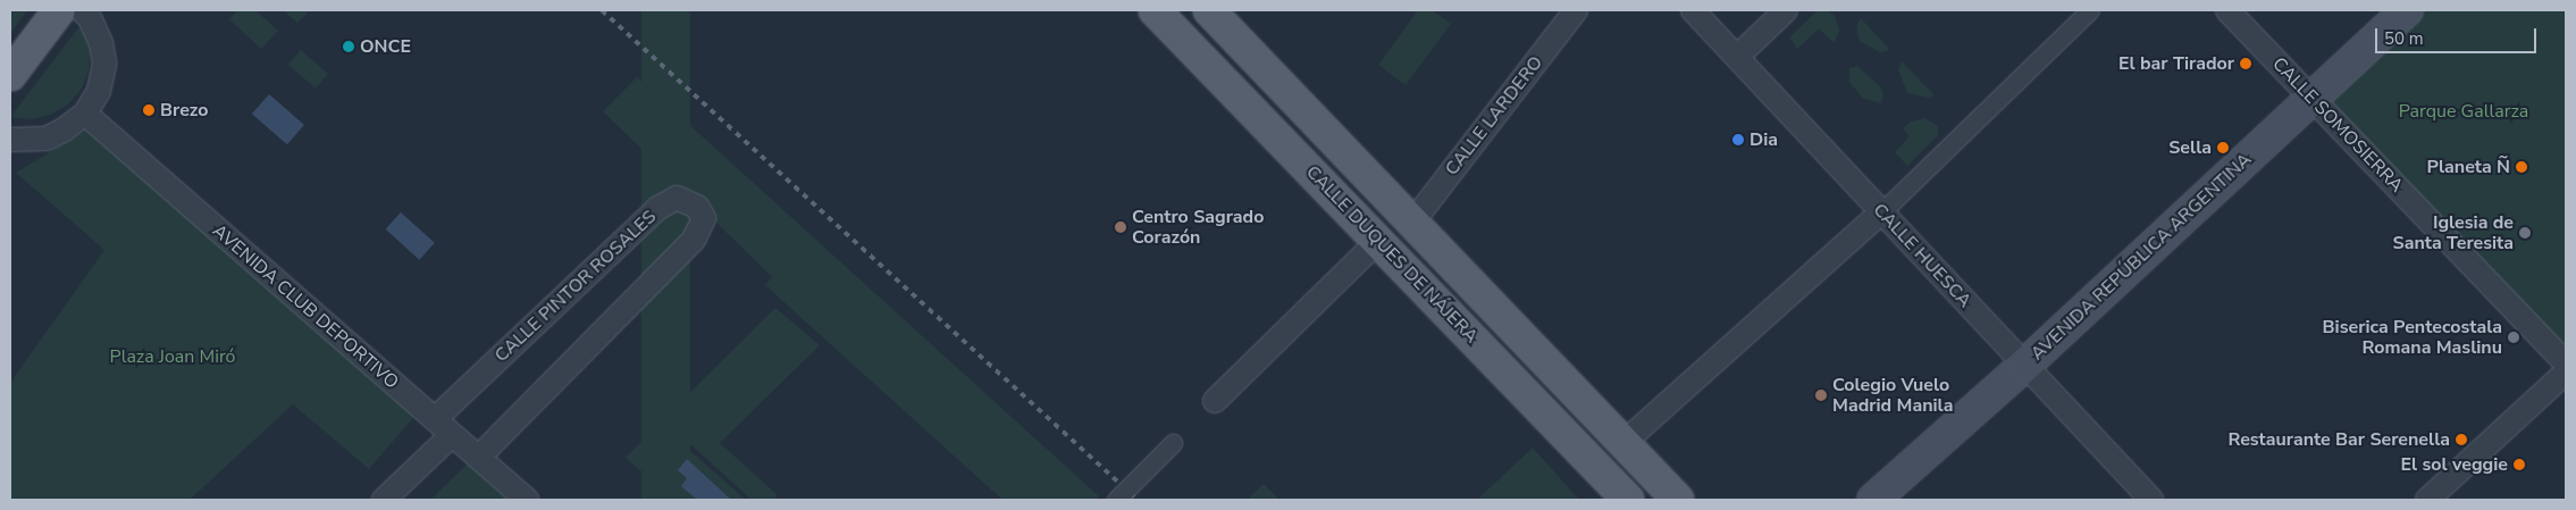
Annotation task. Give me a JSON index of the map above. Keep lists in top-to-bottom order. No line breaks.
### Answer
{"streets":{"main road":["CALLE DUQUES DE NÁJERA","AVENIDA REPÚBLICA ARGENTINA"],"street":["CALLE LARDERO","CALLE SOMOSIERRA","CALLE HUESCA","CALLE PINTOR ROSALES","AVENIDA CLUB DEPORTIVO"]},"crossings":[["CALLE LARDERO","CALLE DUQUES DE NÁJERA"],["CALLE SOMOSIERRA","AVENIDA REPÚBLICA ARGENTINA"],["CALLE HUESCA","AVENIDA REPÚBLICA ARGENTINA"],["CALLE PINTOR ROSALES","AVENIDA CLUB DEPORTIVO"]],"parks":["Parque Gallarza","Plaza Joan Miró"],"places":["ONCE","El bar Tirador","Brezo","Dia","Sella","Planeta Ñ","Centro Sagrado Corazón","Iglesia de Santa Teresita","Biserica Pentecostala Romana Maslinu","Colegio Vuelo Madrid Manila","Restaurante Bar Serenella","El sol veggie"],"scale_bar":"50 m"}
